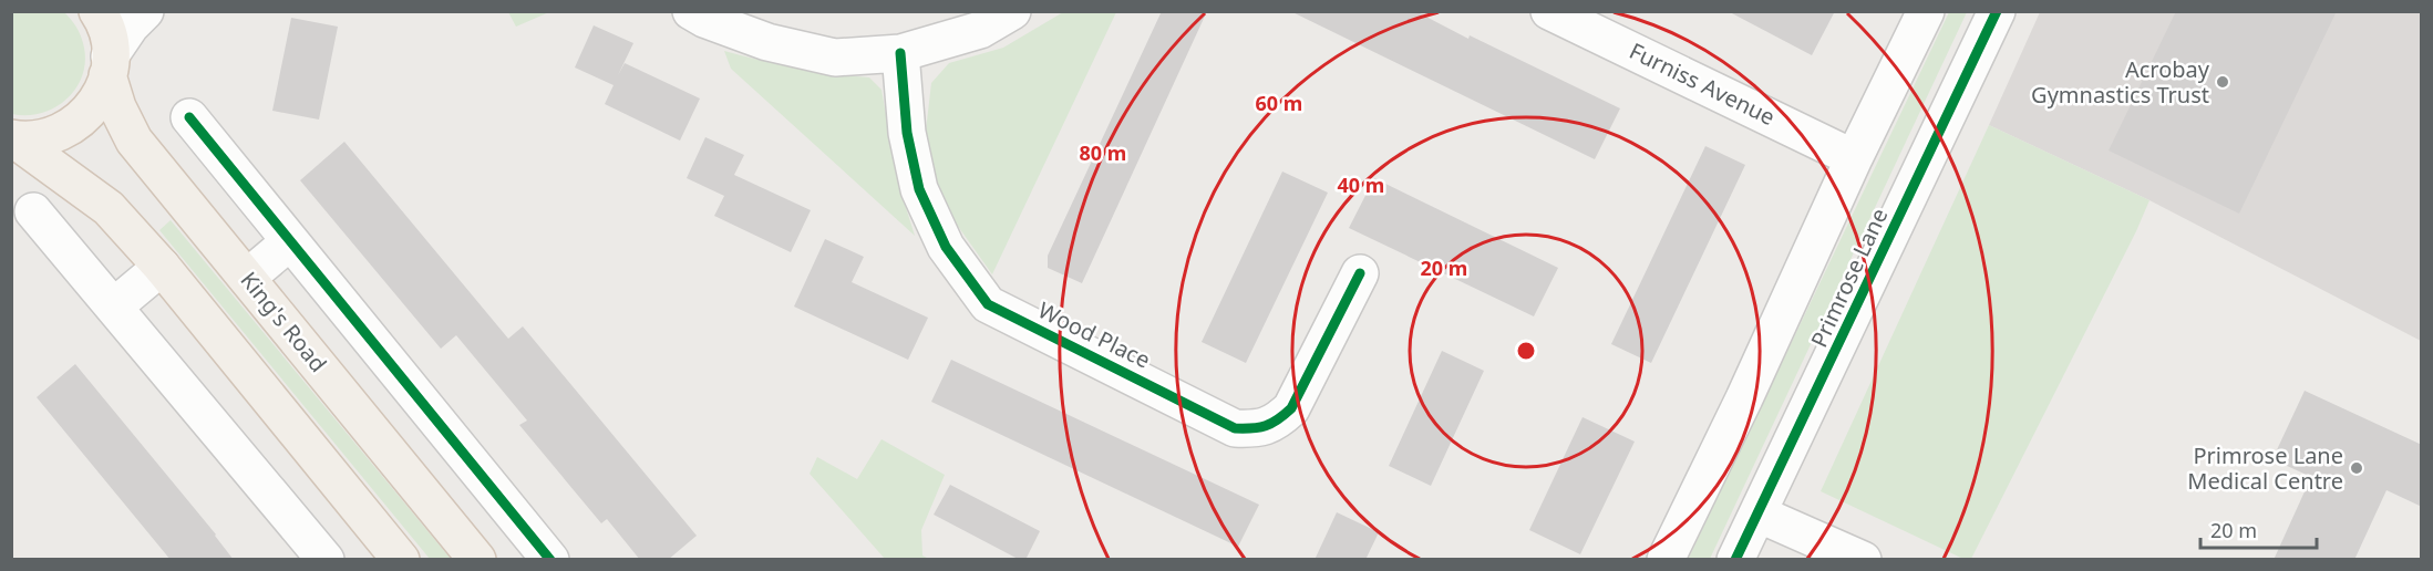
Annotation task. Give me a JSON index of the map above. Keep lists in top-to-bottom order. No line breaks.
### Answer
{"streets":{"main road":["King's Road"],"street":["Furniss Avenue","Primrose Lane","Wood Place"]},"crossings":[["Furniss Avenue","Primrose Lane"]],"places":["Acrobay Gymnastics Trust","Primrose Lane Medical Centre"],"scale_bar":"20 m","rings":["60 m","80 m","40 m","20 m"]}
